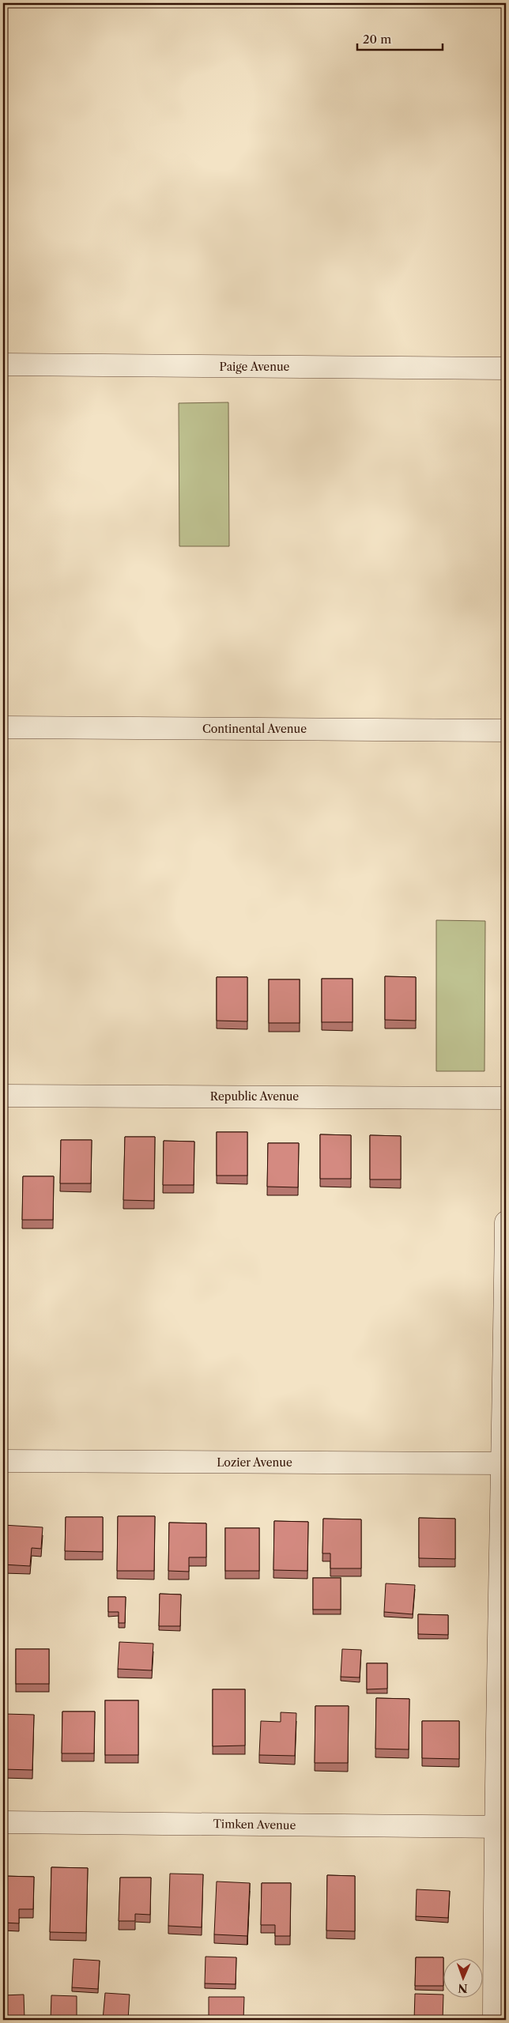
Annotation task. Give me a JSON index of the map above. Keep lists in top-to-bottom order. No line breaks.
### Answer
{"streets":{"street":["Paige Avenue","Continental Avenue","Republic Avenue","Lozier Avenue","Timken Avenue"]},"scale_bar":"20 m","north":"bottom"}
